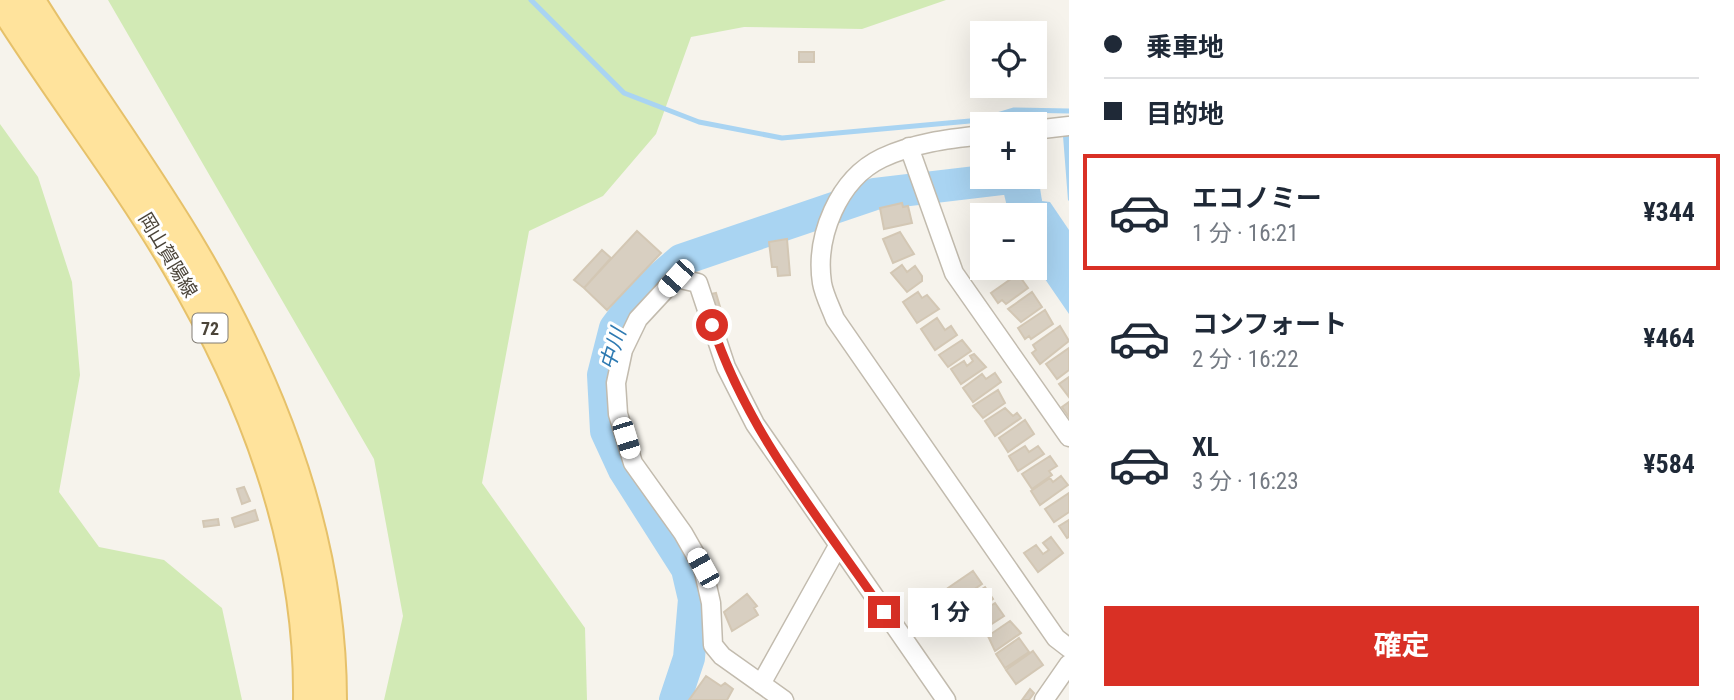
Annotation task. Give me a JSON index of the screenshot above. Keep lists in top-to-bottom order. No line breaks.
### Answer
{"streets":{"main road":["岡山賀陽線","72"]},"water":["中川"],"page":{"banner":["乗車地","目的地"],"map_buttons":["+","−"],"list":[{"name":"エコノミー","note":"1 分 · 16:21","value":"¥344"},{"name":"コンフォート","note":"2 分 · 16:22","value":"¥464"},{"name":"XL","note":"3 分 · 16:23","value":"¥584"}],"bubble":"1 分","buttons":"確定"}}
